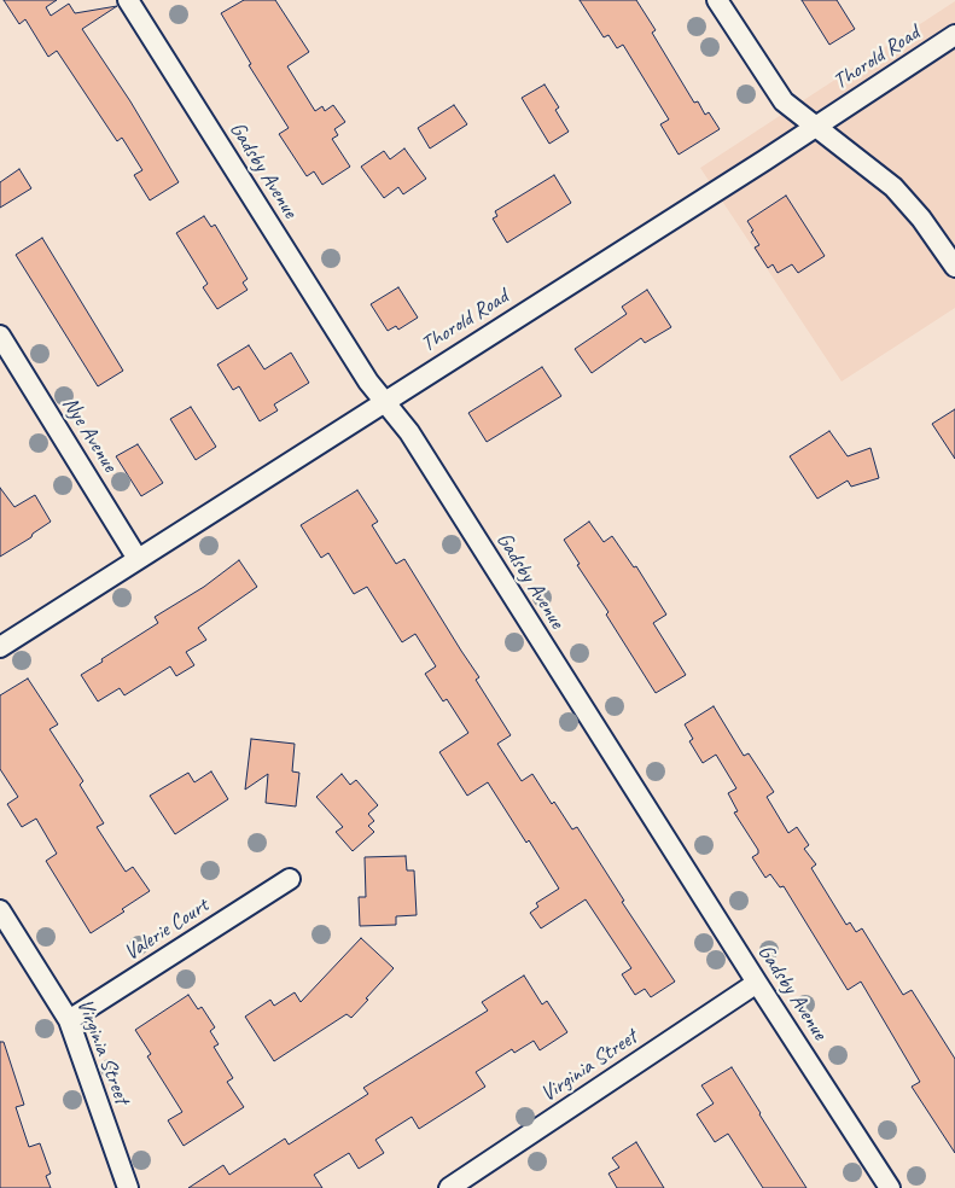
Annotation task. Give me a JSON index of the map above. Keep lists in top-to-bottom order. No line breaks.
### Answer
{"streets":{"street":["Thorold Road","Gadsby Avenue","Nye Avenue","Valerie Court","Virginia Street"]},"crossings":[["Thorold Road","Gadsby Avenue"],["Thorold Road","Nye Avenue"],["Gadsby Avenue","Virginia Street"],["Valerie Court","Virginia Street"]]}
